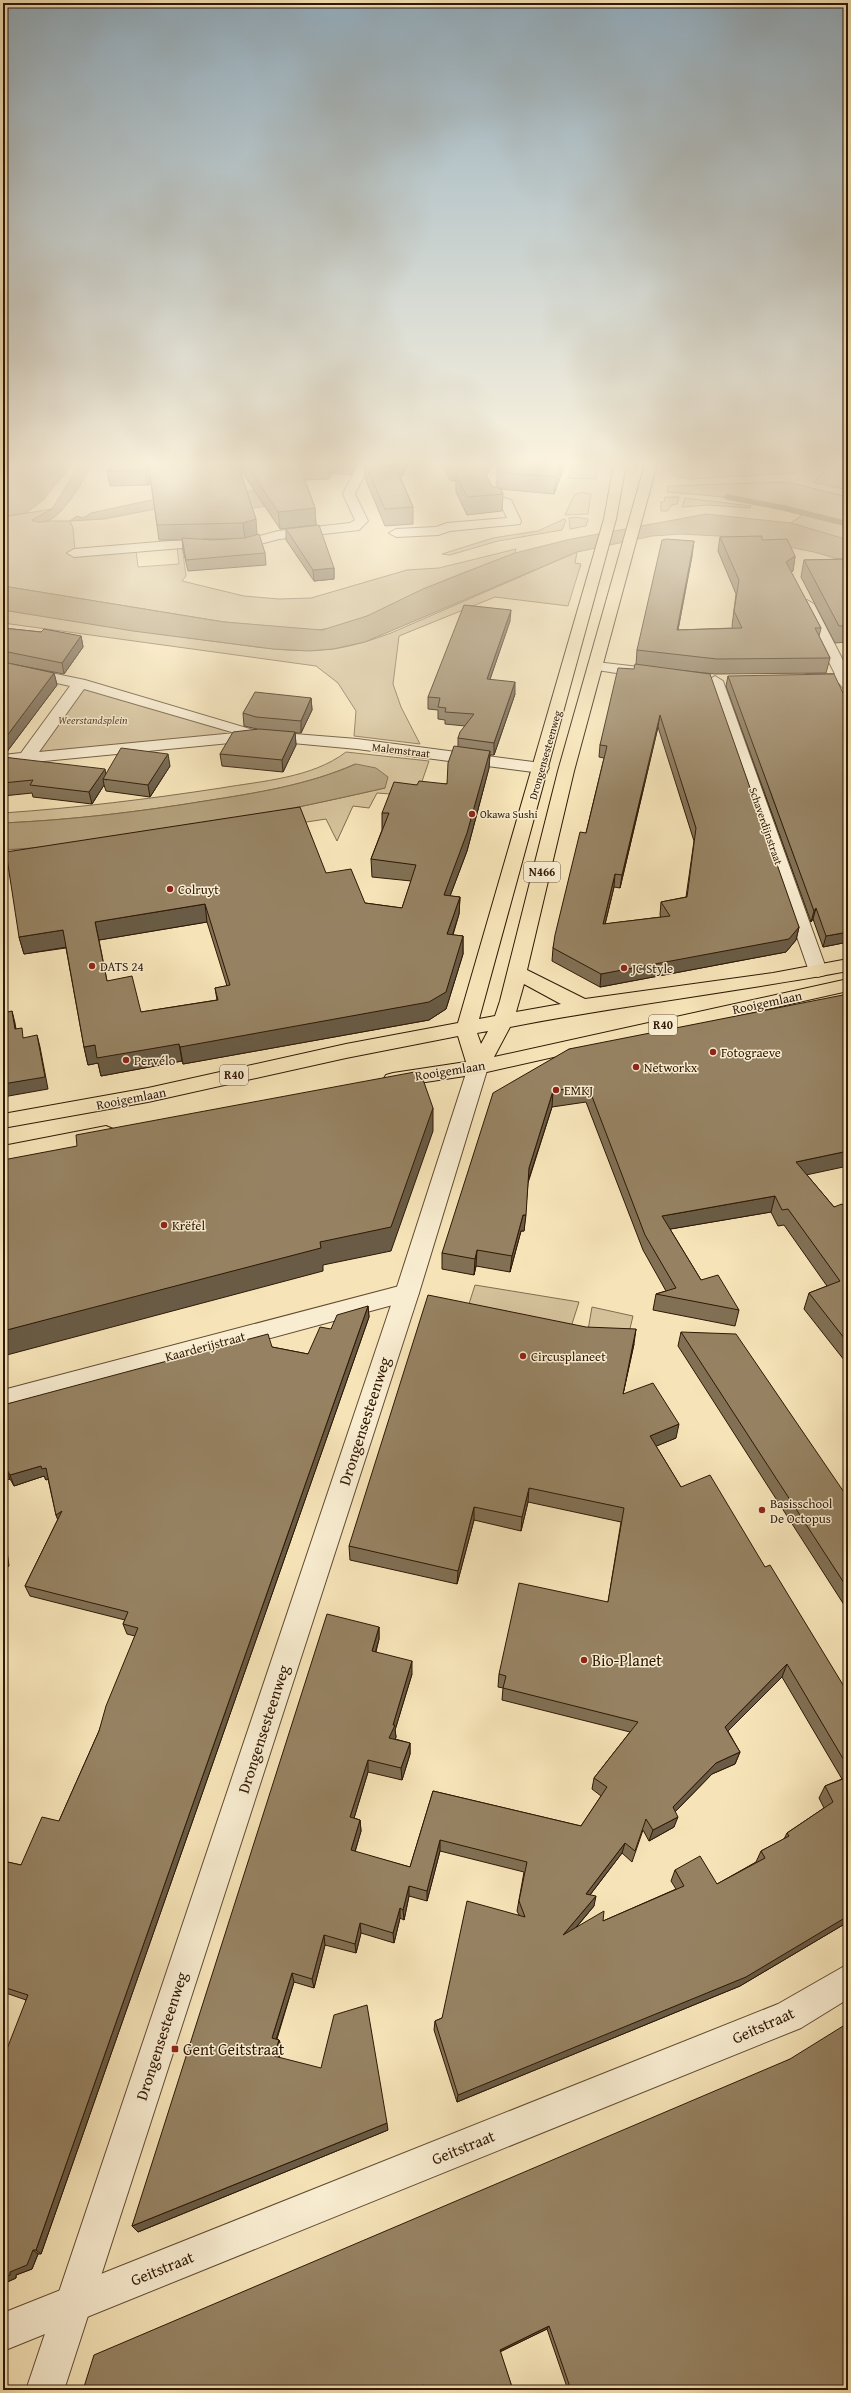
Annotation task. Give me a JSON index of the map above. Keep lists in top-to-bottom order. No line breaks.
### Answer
{"streets":{"main road":["Drongensesteenweg","N466","Rooigemlaan","R40"],"street":["Malemstraat","Schaverdijnstraat","Kaarderijstraat","Geitstraat"]},"crossings":[["Malemstraat","Drongensesteenweg"],["Drongensesteenweg","Rooigemlaan"],["Drongensesteenweg","R40"],["Drongensesteenweg","Kaarderijstraat"],["Drongensesteenweg","Geitstraat"],["Schaverdijnstraat","Rooigemlaan"],["Rooigemlaan","R40"]],"parks":["Weerstandsplein"],"places":{"other":["Okawa Sushi","Colruyt","DATS 24","JC Style","Fotograeve","Pervélo","Networkx","EMKJ","Krëfel","Circusplaneet","Basisschool De Octopus","Bio-Planet"],"transit":["Gent Geitstraat"]}}
